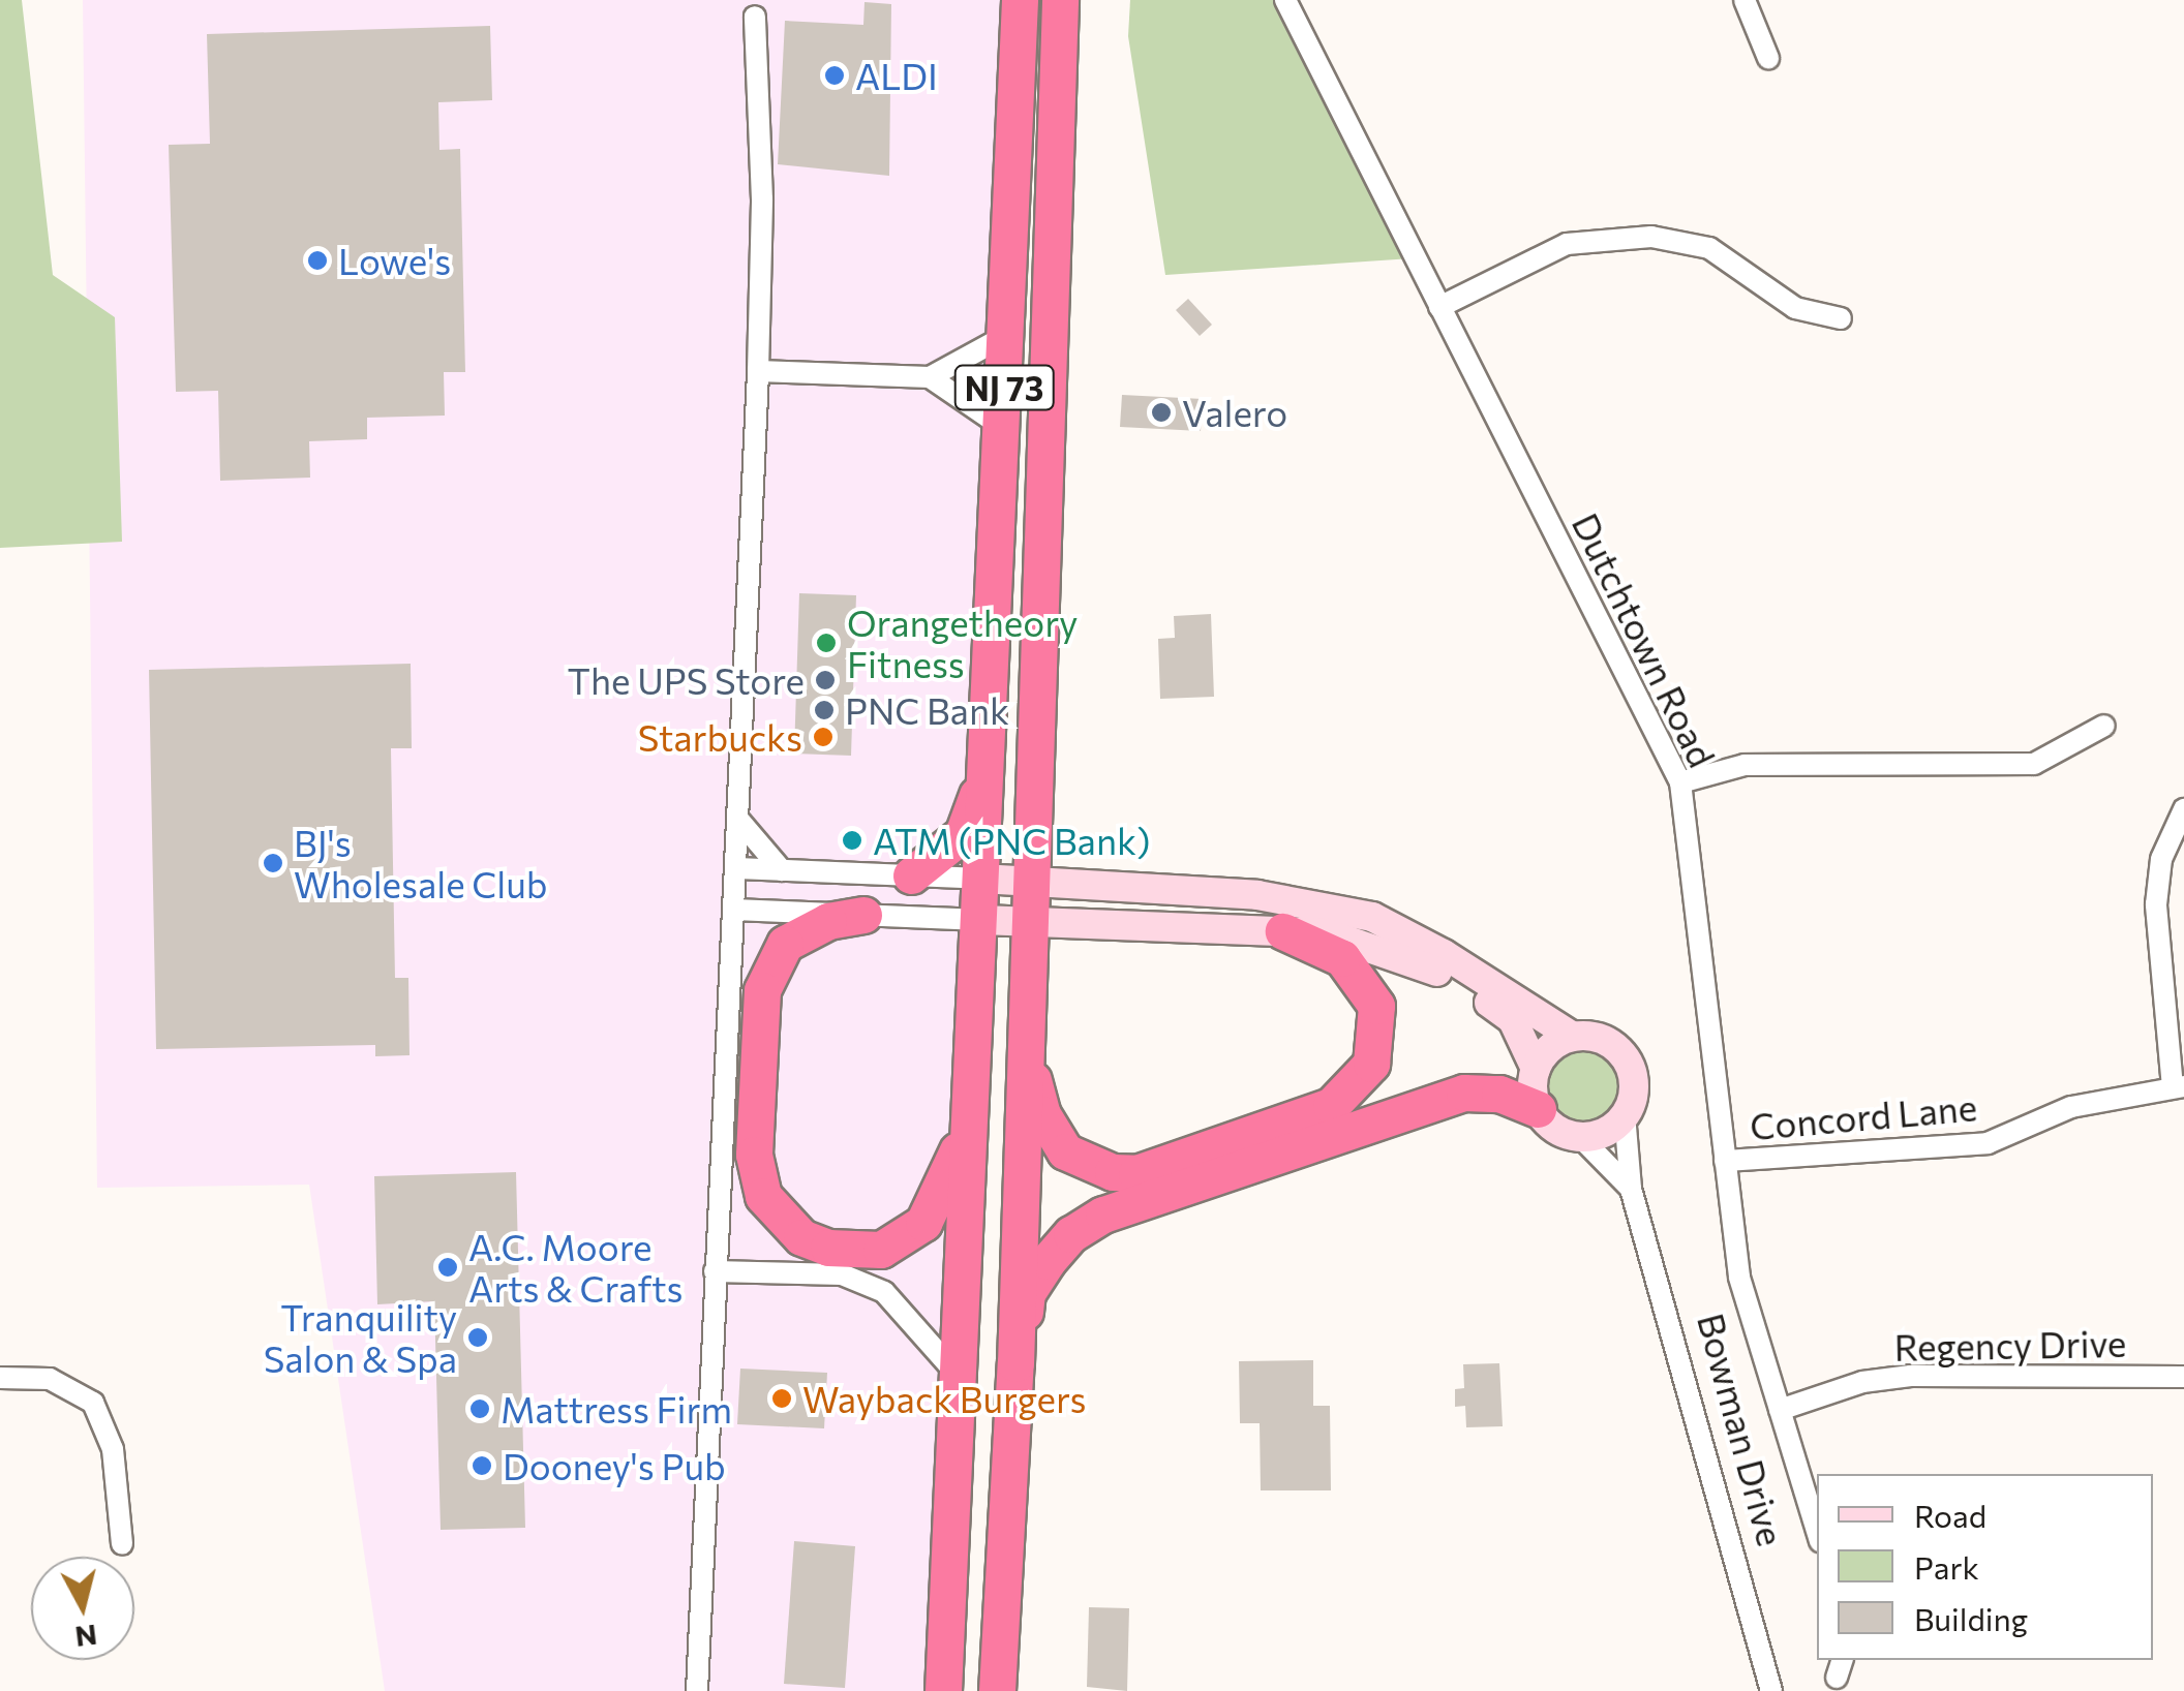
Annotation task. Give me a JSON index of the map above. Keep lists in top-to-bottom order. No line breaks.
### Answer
{"streets":{"highway":["NJ 73"],"street":["Dutchtown Road","Concord Lane","Regency Drive","Bowman Drive"]},"crossings":[["Dutchtown Road","Concord Lane"],["Dutchtown Road","Regency Drive"]],"places":["ALDI","Lowe's","Valero","Orangetheory Fitness","The UPS Store","PNC Bank","Starbucks","ATM (PNC Bank)","BJ's Wholesale Club","A.C. Moore Arts & Crafts","Tranquility Salon & Spa","Wayback Burgers","Mattress Firm","Dooney's Pub"],"legend":["Road","Park","Building"],"north":"bottom"}
